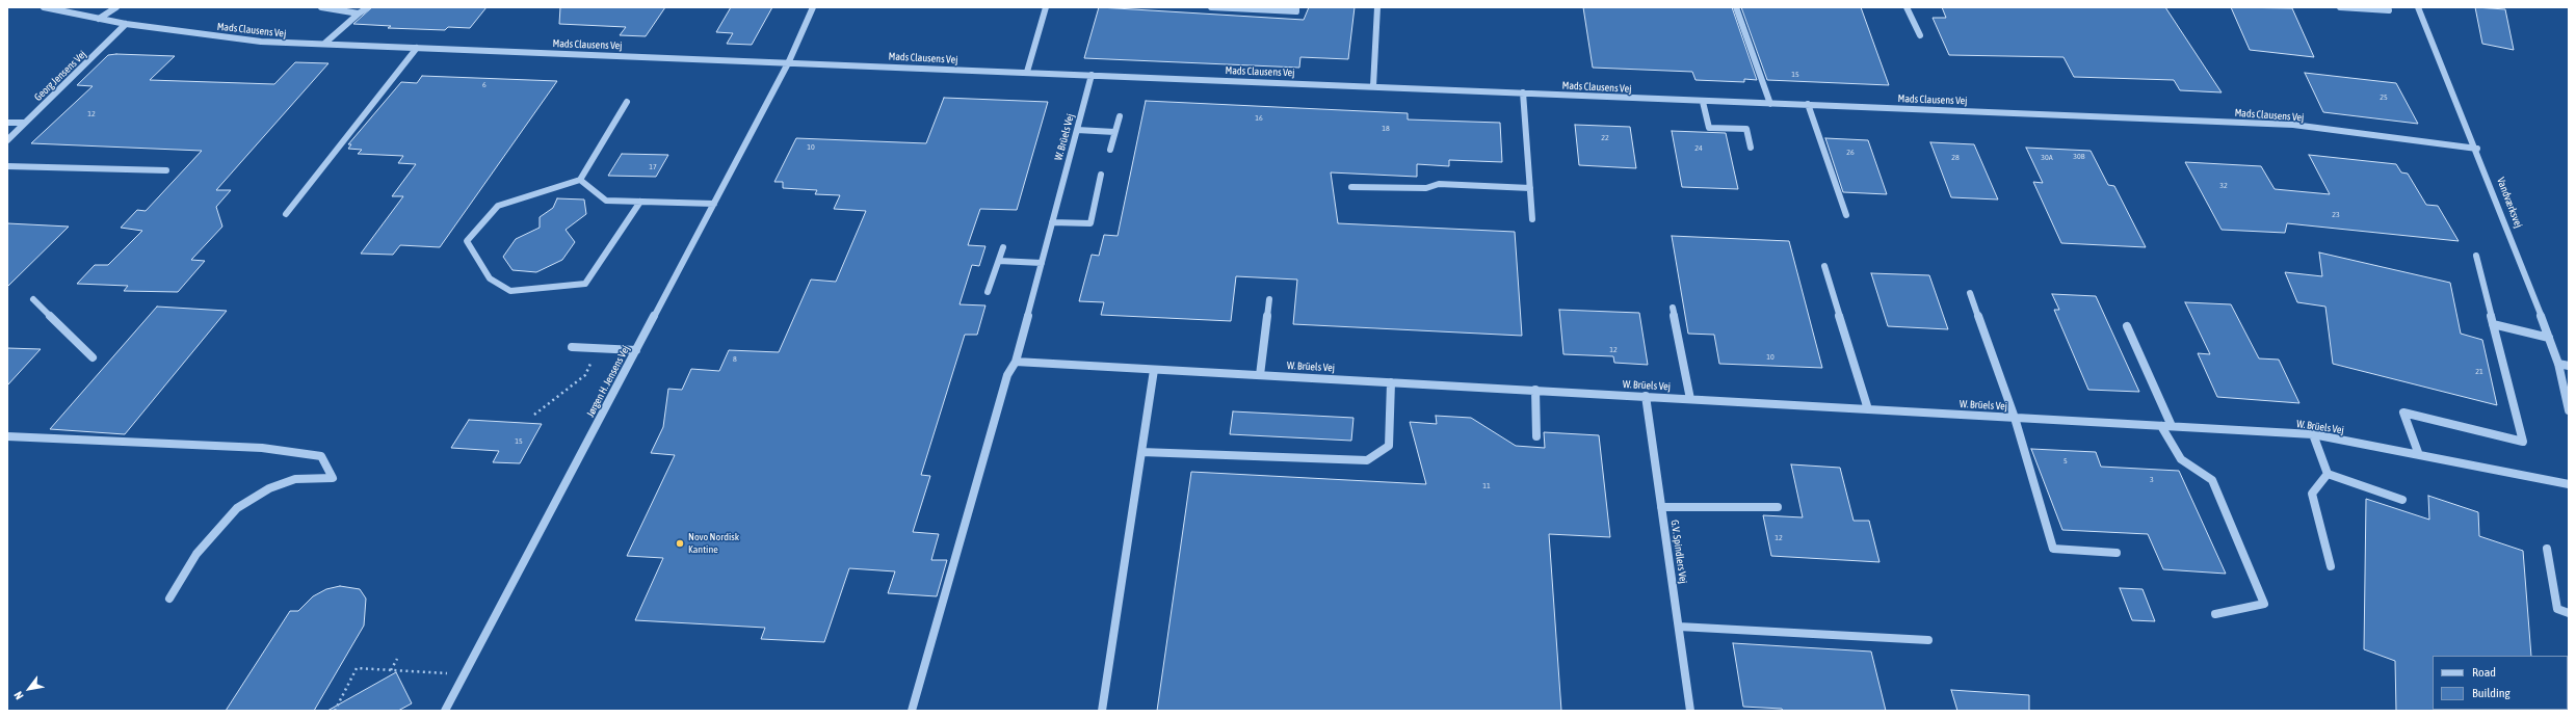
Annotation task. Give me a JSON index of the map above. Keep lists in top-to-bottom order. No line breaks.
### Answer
{"streets":{"street":["Mads Clausens Vej","Georg Jensens Vej","W. Brüels Vej","Vandværksvej","Jørgen H. Jensens Vej","G.V. Spindlers Vej"]},"crossings":[["Mads Clausens Vej","Georg Jensens Vej"],["Mads Clausens Vej","W. Brüels Vej"],["Mads Clausens Vej","Vandværksvej"],["Mads Clausens Vej","Jørgen H. Jensens Vej"],["W. Brüels Vej","G.V. Spindlers Vej"]],"places":["Novo Nordisk Kantine"],"house_numbers":["15","6","25","12","16","18","22","10","24","26","30B","28","30A","17","32","23","12","10","8","21","15","5","3","11","12"],"legend":["Road","Building"],"north":"bottom left"}
